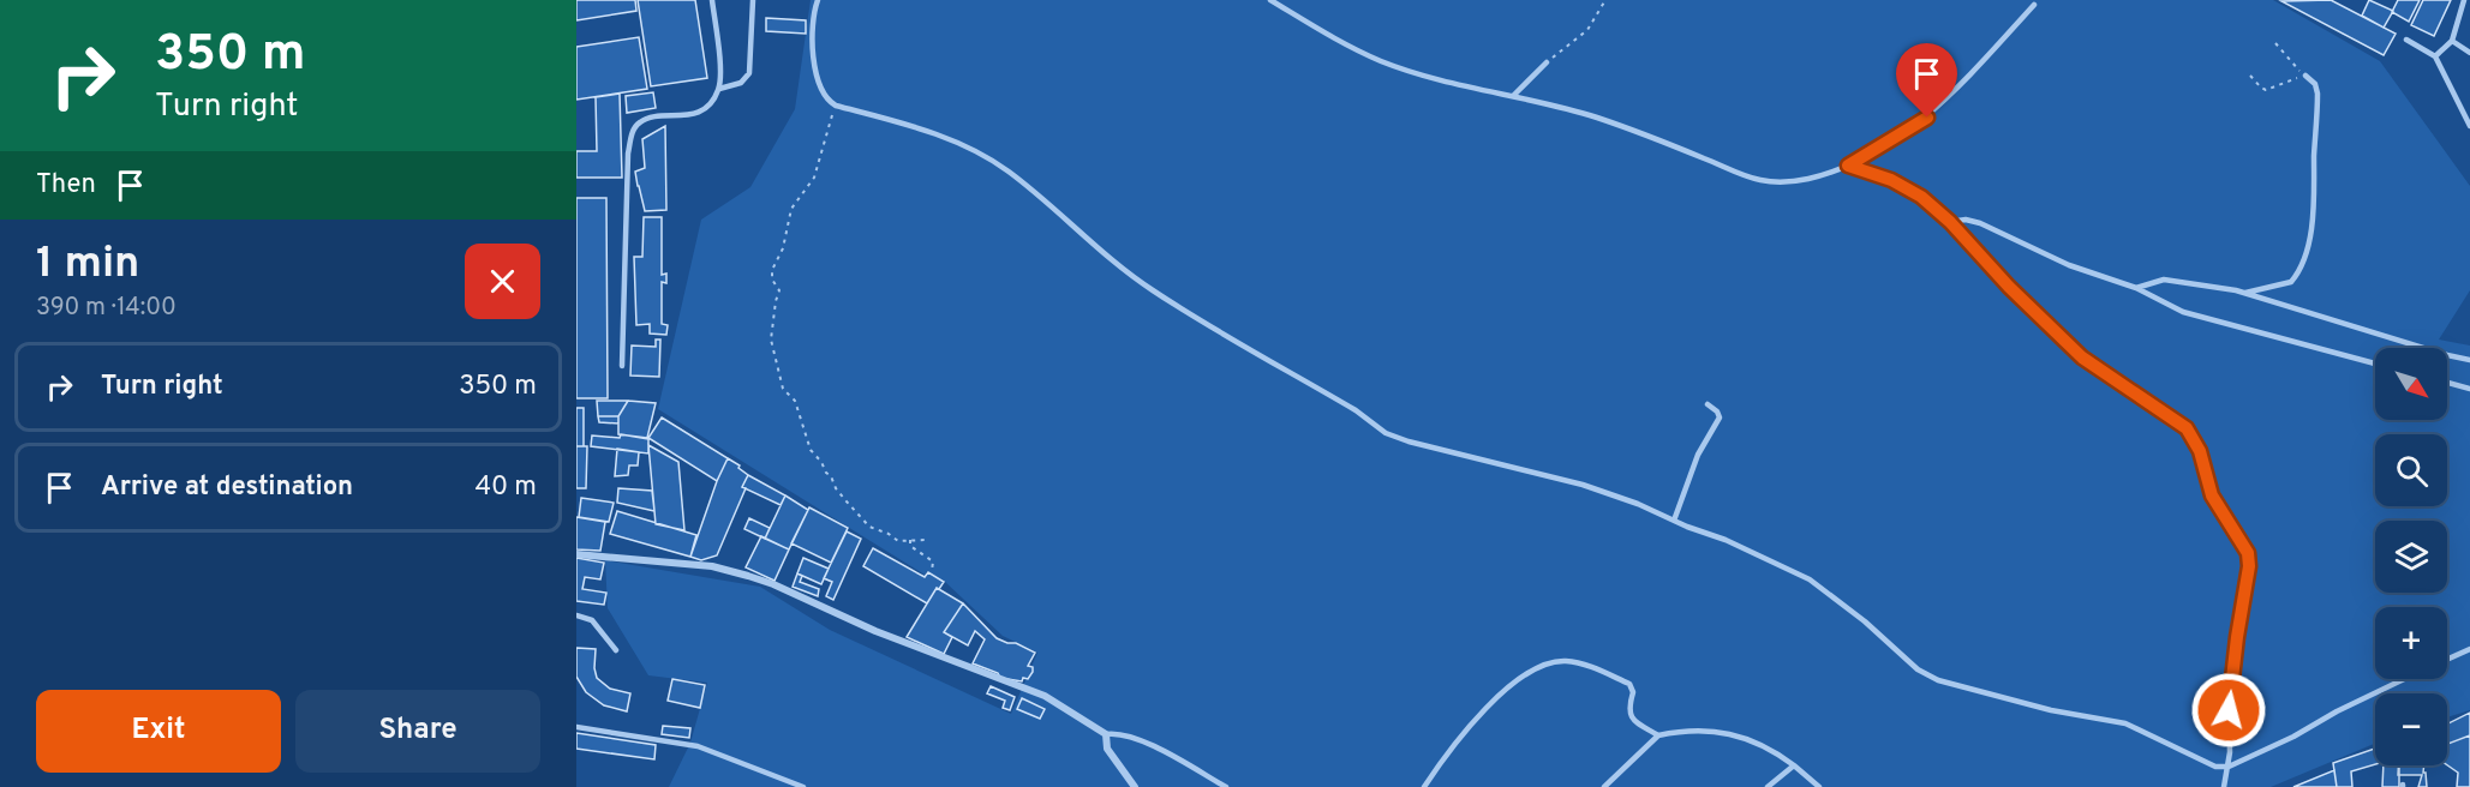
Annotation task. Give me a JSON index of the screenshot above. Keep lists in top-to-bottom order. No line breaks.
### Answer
{"north":"bottom right","page":{"turn":["350 m","Turn right"],"then":"Then","heading":["1 min","390 m · 14:00"],"list":[{"name":"Turn right","value":"350 m"},{"name":"Arrive at destination","value":"40 m"}],"map_buttons":["+","−"],"buttons":["Exit","Share"]}}
